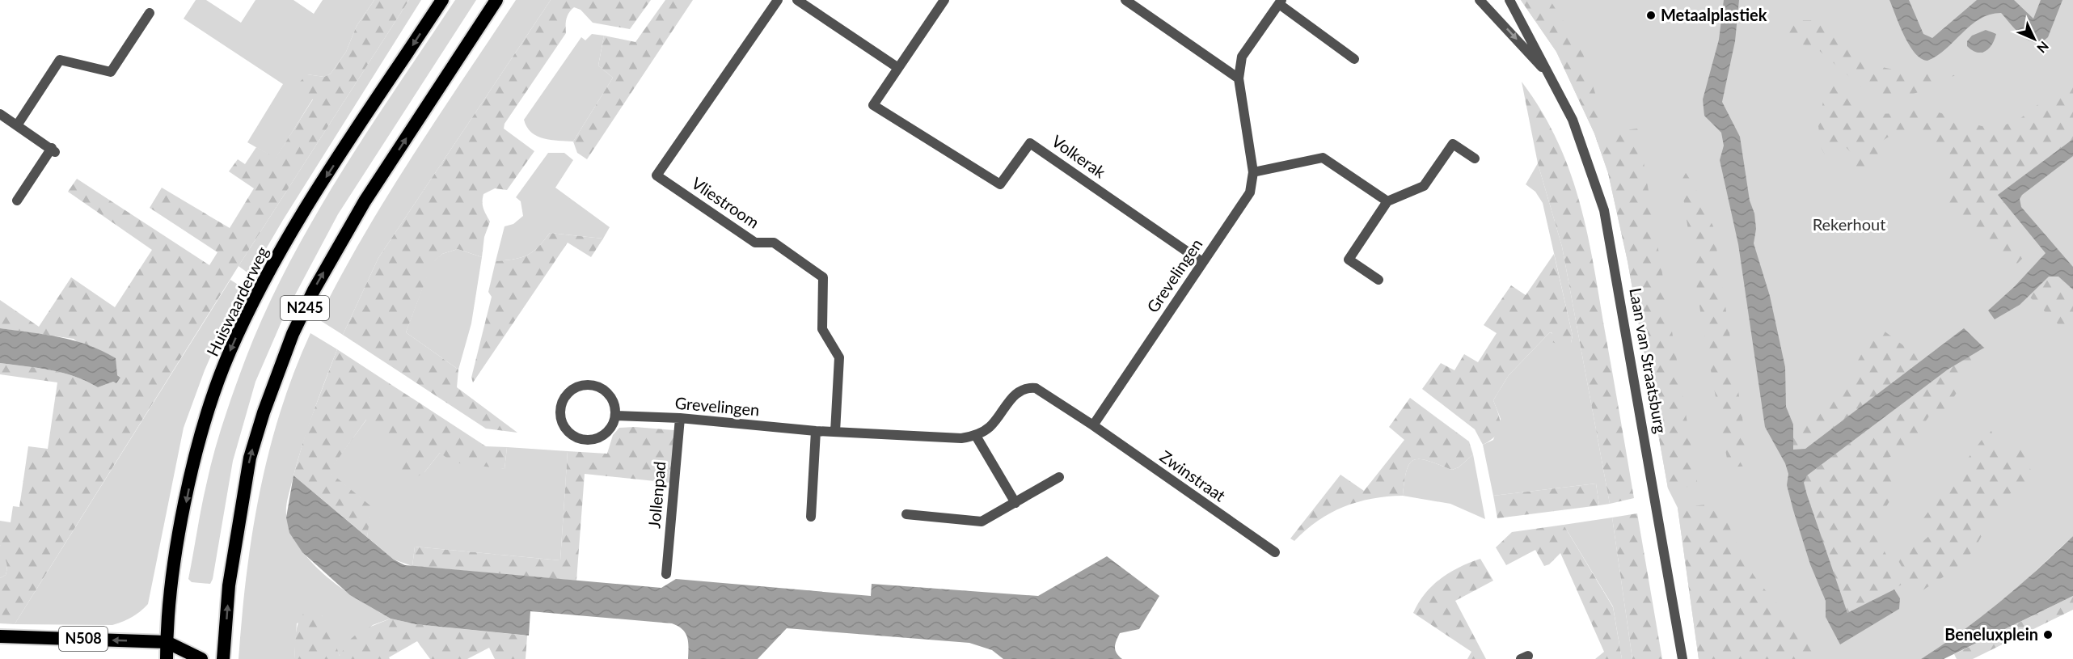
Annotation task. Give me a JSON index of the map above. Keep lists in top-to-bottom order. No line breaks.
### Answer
{"streets":{"highway":["Huiswaarderweg","N245","N508"],"street":["Volkerak","Vliestroom","Grevelingen","Laan van Straatsburg","Zwinstraat","Jollenpad"]},"crossings":[["Volkerak","Grevelingen"],["Vliestroom","Grevelingen"],["Grevelingen","Zwinstraat"],["Grevelingen","Jollenpad"],["Huiswaarderweg","N508"]],"parks":["Rekerhout"],"places":["Metaalplastiek","Beneluxplein"],"north":"bottom right"}
